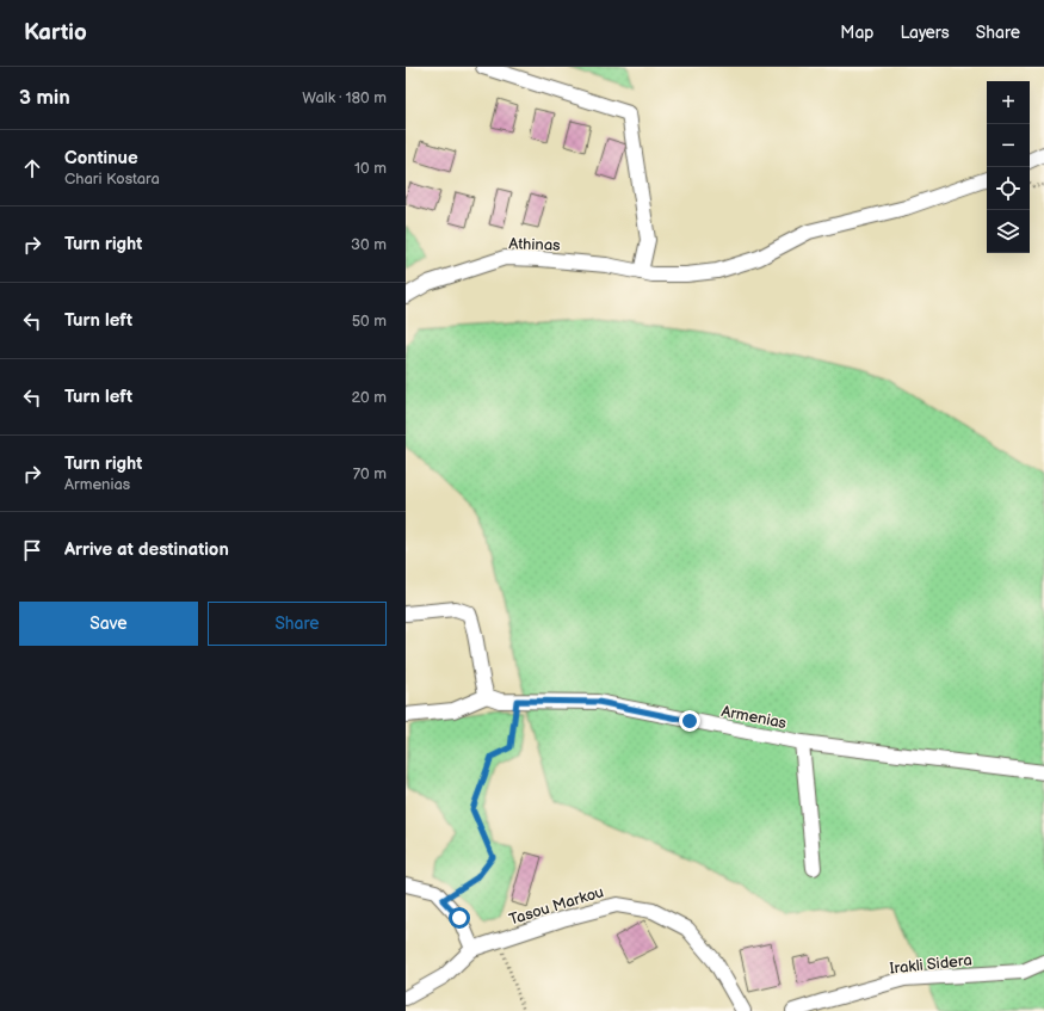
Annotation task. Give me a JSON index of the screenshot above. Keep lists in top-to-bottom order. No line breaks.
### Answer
{"streets":{"street":["Athinas","Armenias","Tasou Markou","Irakli Sidera"]},"page":{"header":"Kartio","nav":["Map","Layers","Share"],"heading":["3 min","Walk · 180 m"],"map_buttons":["+","−"],"list":[["Continue","Chari Kostara","10 m"],["Turn right","30 m"],["Turn left","50 m"],["Turn left","20 m"],["Turn right","Armenias","70 m"],"Arrive at destination"],"buttons":["Save","Share"]}}
